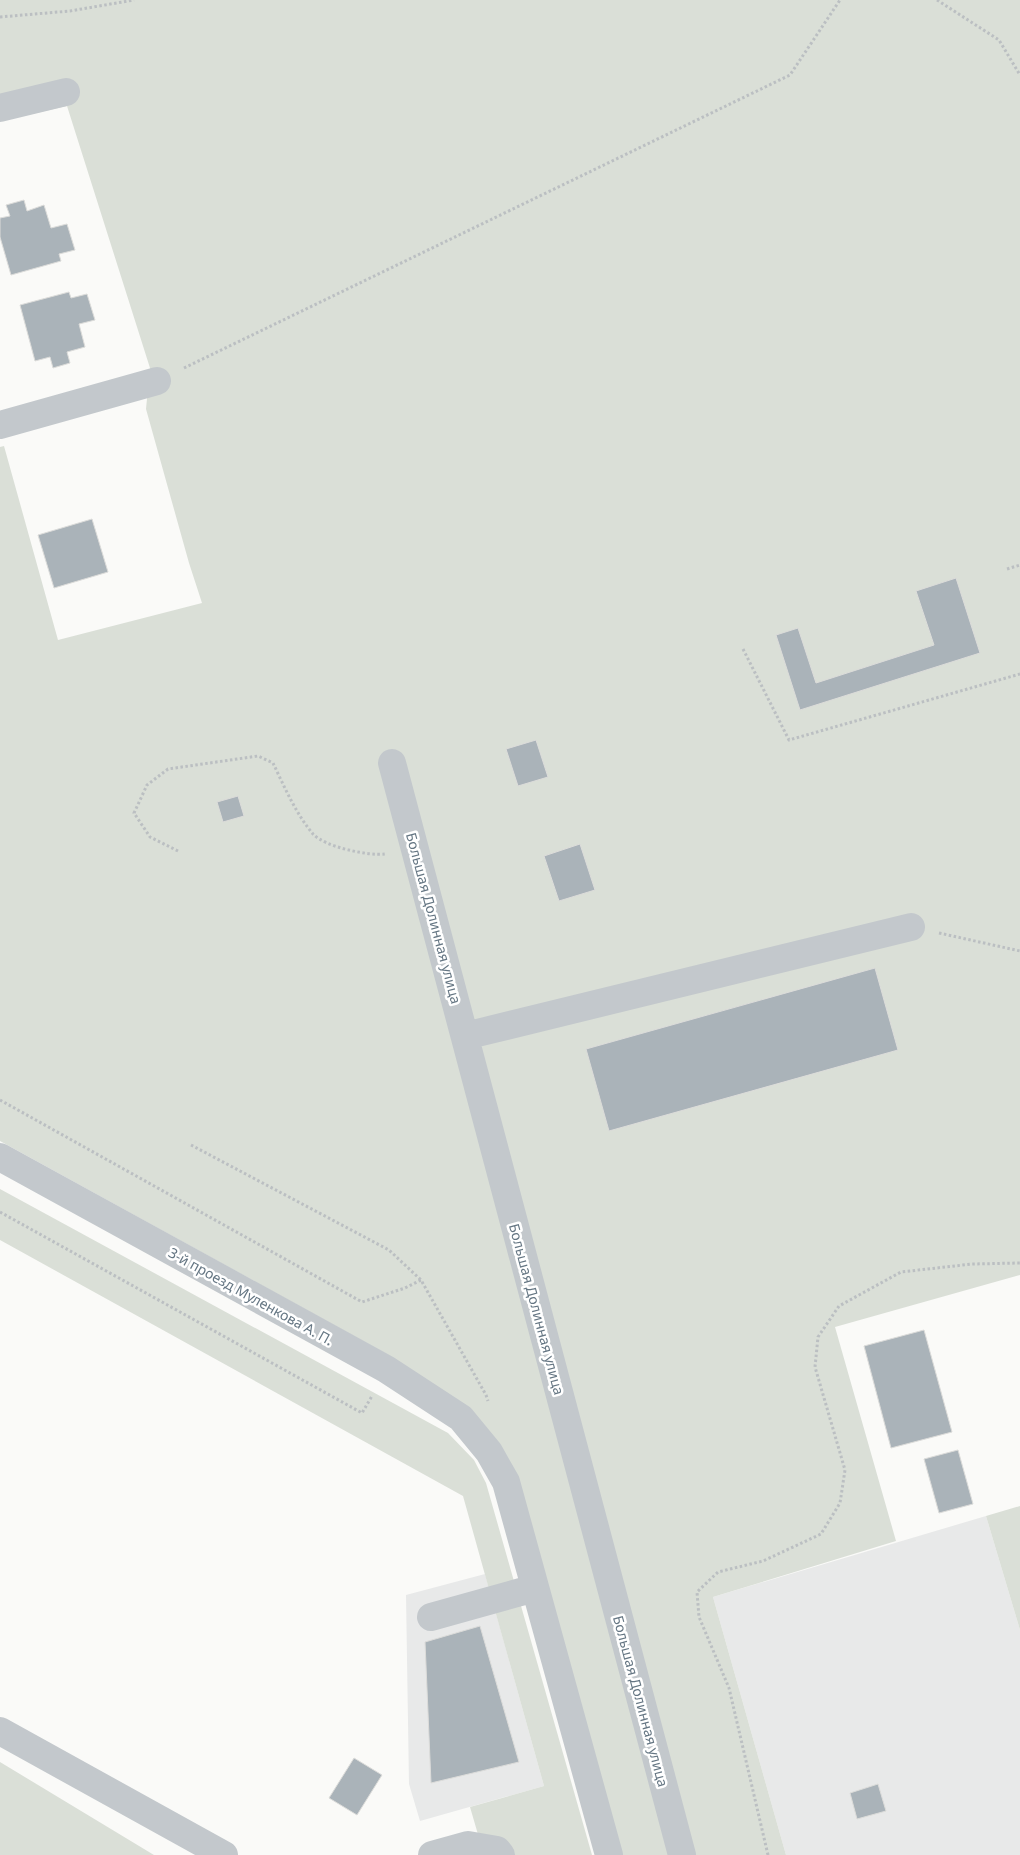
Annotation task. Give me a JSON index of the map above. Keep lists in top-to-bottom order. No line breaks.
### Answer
{"streets":{"street":["Большая Долинная улица","3-й проезд Муленкова А. П."]}}
